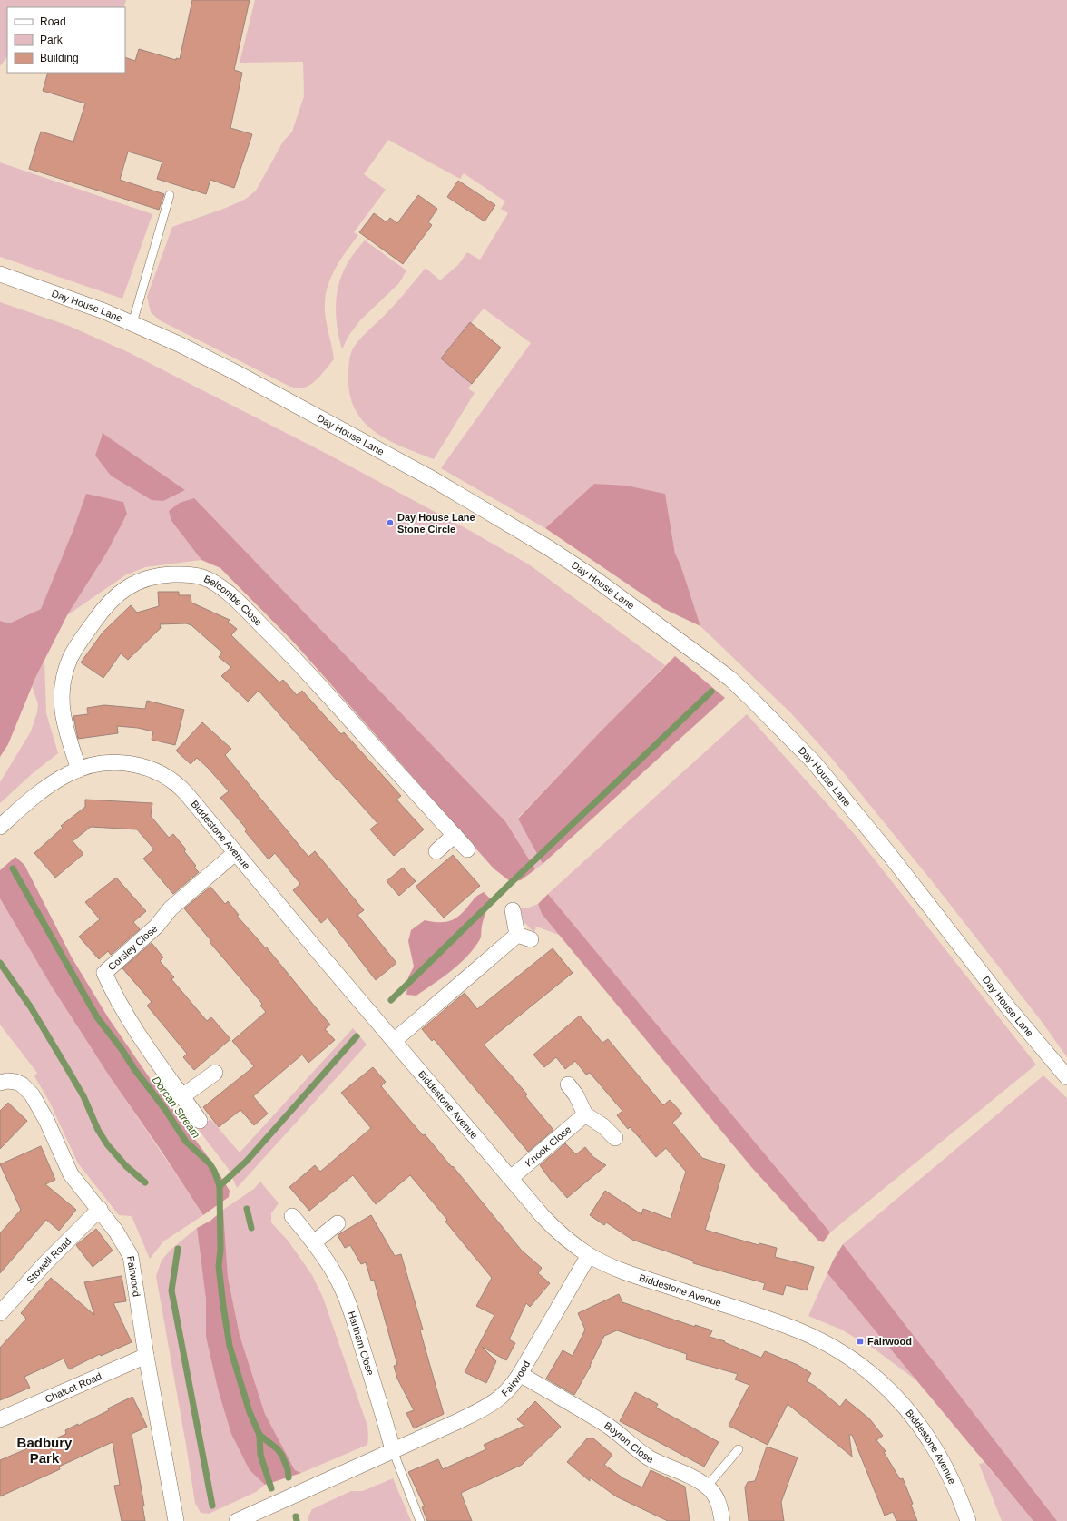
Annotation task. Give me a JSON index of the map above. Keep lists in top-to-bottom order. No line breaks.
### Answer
{"streets":{"street":["Day House Lane","Belcombe Close","Biddestone Avenue","Corsley Close","Knook Close","Stowell Road","Fairwood","Hartham Close","Chalcot Road","Boyton Close"]},"crossings":[["Belcombe Close","Biddestone Avenue"],["Biddestone Avenue","Corsley Close"],["Biddestone Avenue","Knook Close"],["Biddestone Avenue","Fairwood"],["Stowell Road","Fairwood"],["Fairwood","Hartham Close"],["Fairwood","Chalcot Road"],["Fairwood","Boyton Close"]],"districts":["Badbury Park"],"water":["Dorcan Stream"],"places":{"other":["Day House Lane Stone Circle"],"transit":["Fairwood"]},"legend":["Road","Park","Building"]}
